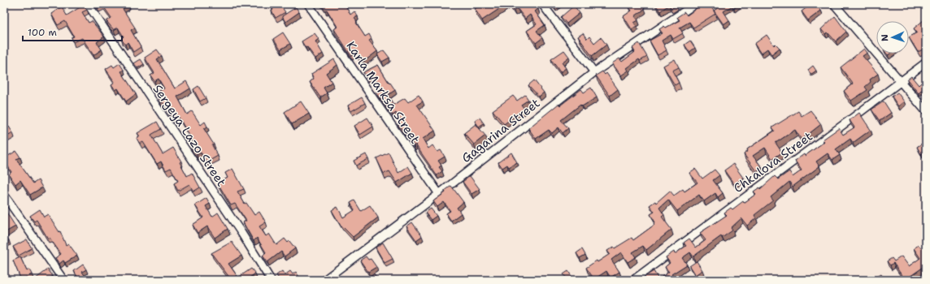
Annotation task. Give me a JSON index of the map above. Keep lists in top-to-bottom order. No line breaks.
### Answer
{"streets":{"street":["Karla Marksa Street","Gagarina Street","Sergeya Lazo Street","Chkalova Street"]},"crossings":[["Karla Marksa Street","Gagarina Street"]],"scale_bar":"100 m","north":"left"}
